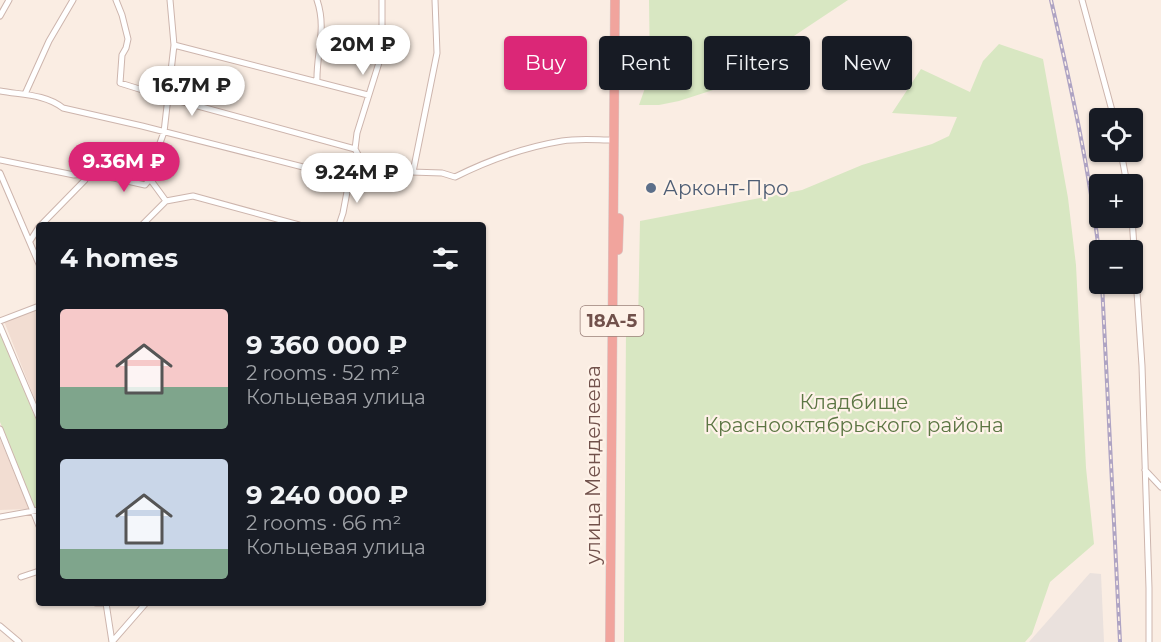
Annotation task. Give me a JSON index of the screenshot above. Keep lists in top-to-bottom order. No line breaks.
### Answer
{"streets":{"highway":["18А-5","улица Менделеева"]},"parks":["Кладбище Краснооктябрьского района"],"places":["Арконт-Про"],"page":{"price":["20M ₽","16.7M ₽","9.36M ₽","9.24M ₽"],"chip":["Buy","Rent","Filters","New"],"map_buttons":["+","−"],"heading":"4 homes","list":[{"name":"9 360 000 ₽","note":"2 rooms · 52 m² · Кольцевая улица"},{"name":"9 240 000 ₽","note":"2 rooms · 66 m² · Кольцевая улица"}]}}
